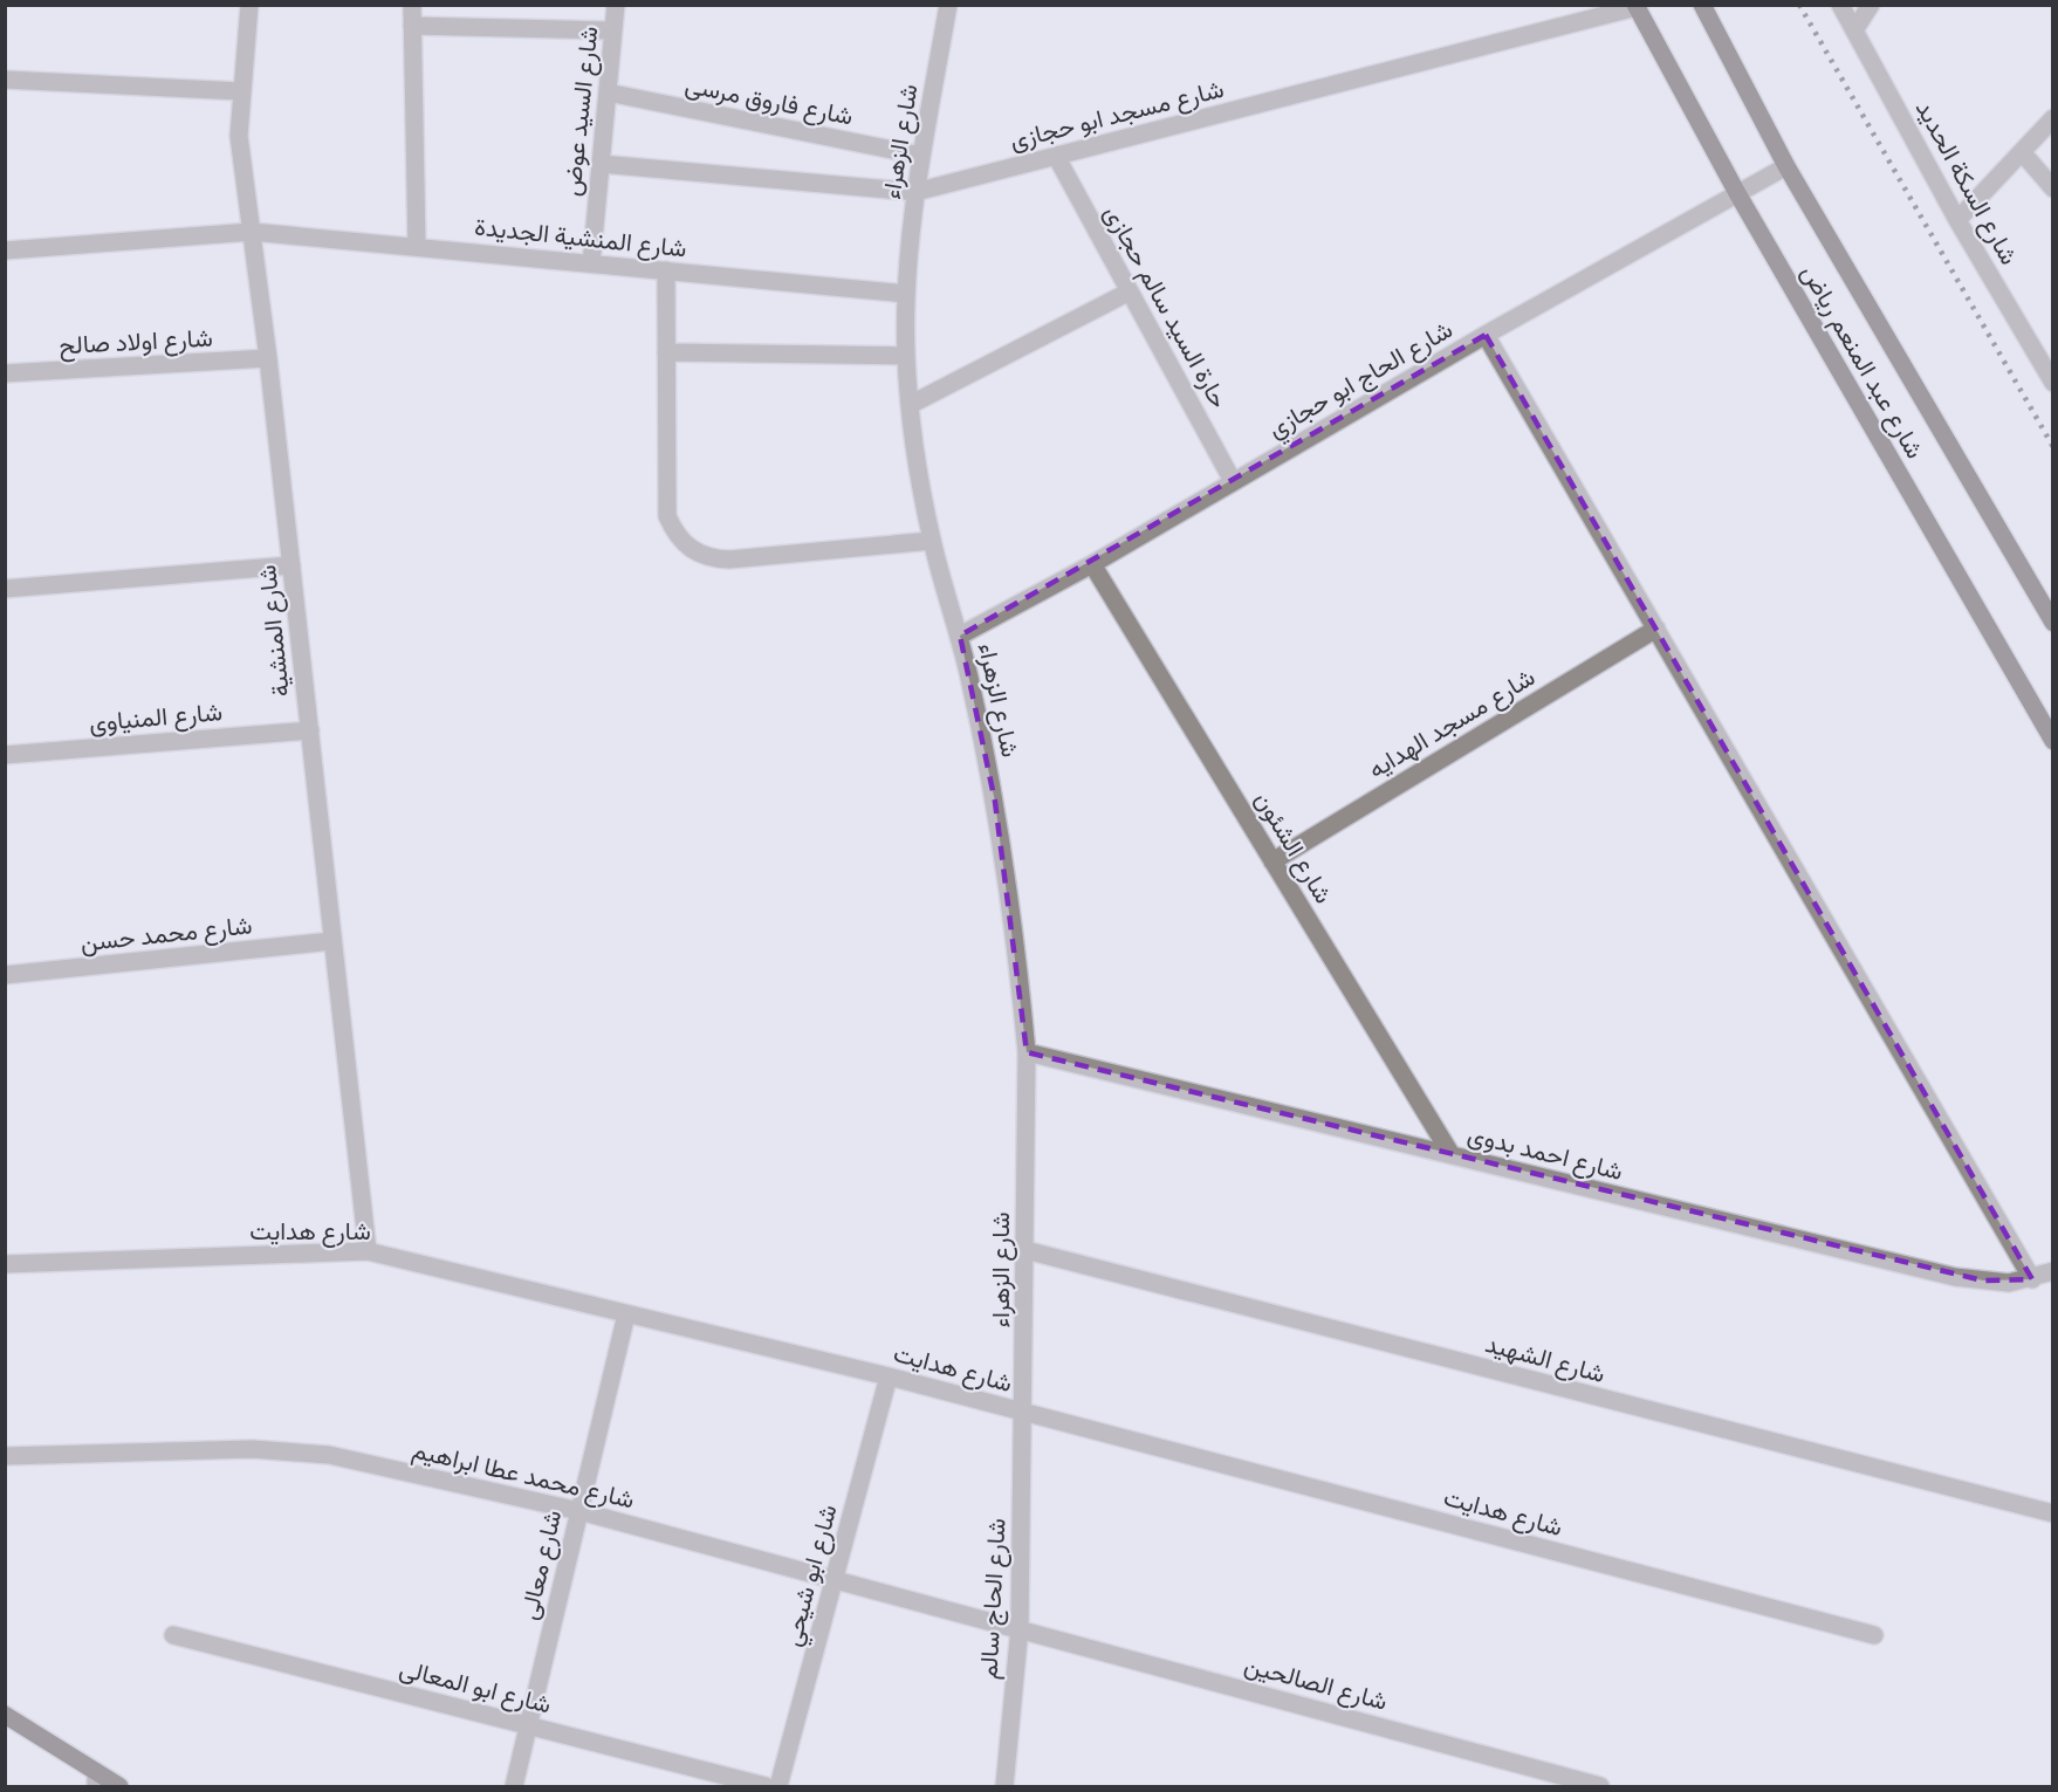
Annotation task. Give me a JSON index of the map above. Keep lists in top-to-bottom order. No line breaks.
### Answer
{"streets":{"main road":["شارع عبد المنعم رياض"],"street":["شارع فاروق مرسى","شارع السيد عوض","شارع مسجد ابو حجازى","شارع الزهراء","شارع السكة الحديد","شارع المنشية الجديدة","حارة السيد سالم حجازى","شارع اولاد صالح","شارع الحاج ابو حجازي","شارع المنشية","شارع المنياوى","شارع مسجد الهدايه","شارع الشئون","شارع محمد حسن","شارع احمد بدوى","شارع هدايت","شارع الشهيد","شارع محمد عطا ابراهيم","شارع معالى","شارع ابو شيحي","شارع الحاج سالم","شارع الصالحين","شارع ابو المعالى"]},"crossings":[["شارع فاروق مرسى","شارع السيد عوض"],["شارع فاروق مرسى","شارع الزهراء"],["شارع السيد عوض","شارع مسجد ابو حجازى"],["شارع السيد عوض","شارع المنشية الجديدة"],["شارع مسجد ابو حجازى","شارع الزهراء"],["شارع مسجد ابو حجازى","حارة السيد سالم حجازى"],["شارع مسجد ابو حجازى","شارع عبد المنعم رياض"],["شارع الزهراء","شارع المنشية الجديدة"],["شارع الزهراء","شارع الحاج ابو حجازي"],["شارع الزهراء","شارع احمد بدوى"],["شارع الزهراء","شارع هدايت"],["شارع الزهراء","شارع الشهيد"],["شارع الزهراء","شارع الحاج سالم"],["شارع المنشية الجديدة","شارع المنشية"],["حارة السيد سالم حجازى","شارع الحاج ابو حجازي"],["شارع اولاد صالح","شارع المنشية"],["شارع عبد المنعم رياض","شارع الحاج ابو حجازي"],["شارع الحاج ابو حجازي","شارع الشئون"],["شارع المنشية","شارع المنياوى"],["شارع المنشية","شارع محمد حسن"],["شارع المنشية","شارع هدايت"],["شارع مسجد الهدايه","شارع الشئون"],["شارع الشئون","شارع احمد بدوى"],["شارع هدايت","شارع معالى"],["شارع هدايت","شارع ابو شيحي"],["شارع هدايت","شارع الحاج سالم"],["شارع محمد عطا ابراهيم","شارع معالى"],["شارع محمد عطا ابراهيم","شارع ابو شيحي"],["شارع محمد عطا ابراهيم","شارع الحاج سالم"],["شارع محمد عطا ابراهيم","شارع الصالحين"],["شارع معالى","شارع ابو المعالى"],["شارع الحاج سالم","شارع الصالحين"]]}
